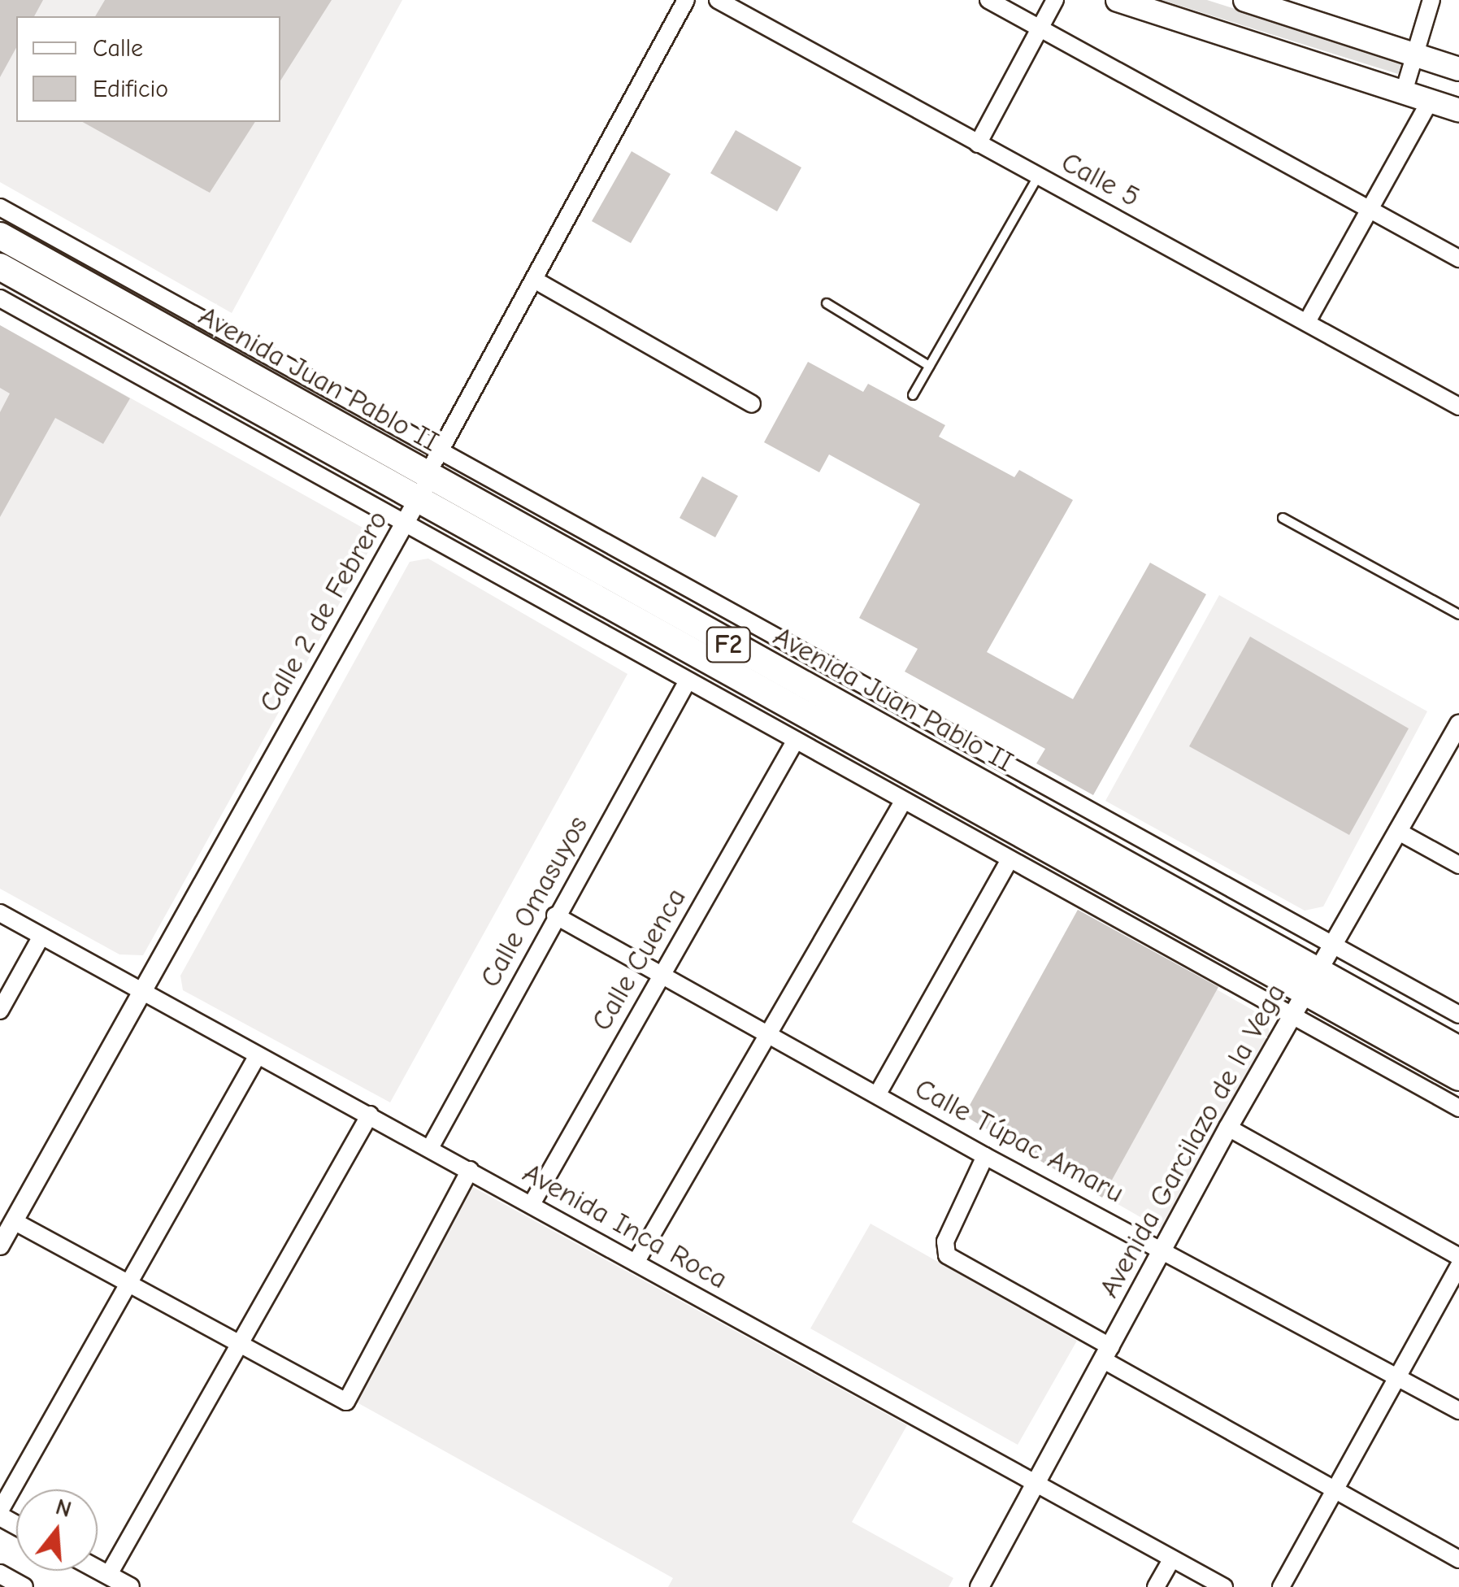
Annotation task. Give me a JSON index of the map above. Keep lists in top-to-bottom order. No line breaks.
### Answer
{"streets":{"highway":["Avenida Juan Pablo II","F2"],"street":["Calle 5","Calle 2 de Febrero","Calle Omasuyos","Calle Cuenca","Calle Túpac Amaru","Avenida Garcilazo de la Vega","Avenida Inca Roca"]},"crossings":[["Avenida Juan Pablo II","Calle 2 de Febrero"],["Avenida Juan Pablo II","Avenida Garcilazo de la Vega"],["Calle 2 de Febrero","Avenida Inca Roca"],["Calle Omasuyos","Calle Túpac Amaru"],["Calle Omasuyos","Avenida Inca Roca"],["Calle Cuenca","Calle Túpac Amaru"],["Calle Cuenca","Avenida Inca Roca"],["Calle Túpac Amaru","Avenida Garcilazo de la Vega"],["Avenida Garcilazo de la Vega","Avenida Inca Roca"]],"legend":["Calle","Edificio"],"north":"top"}
